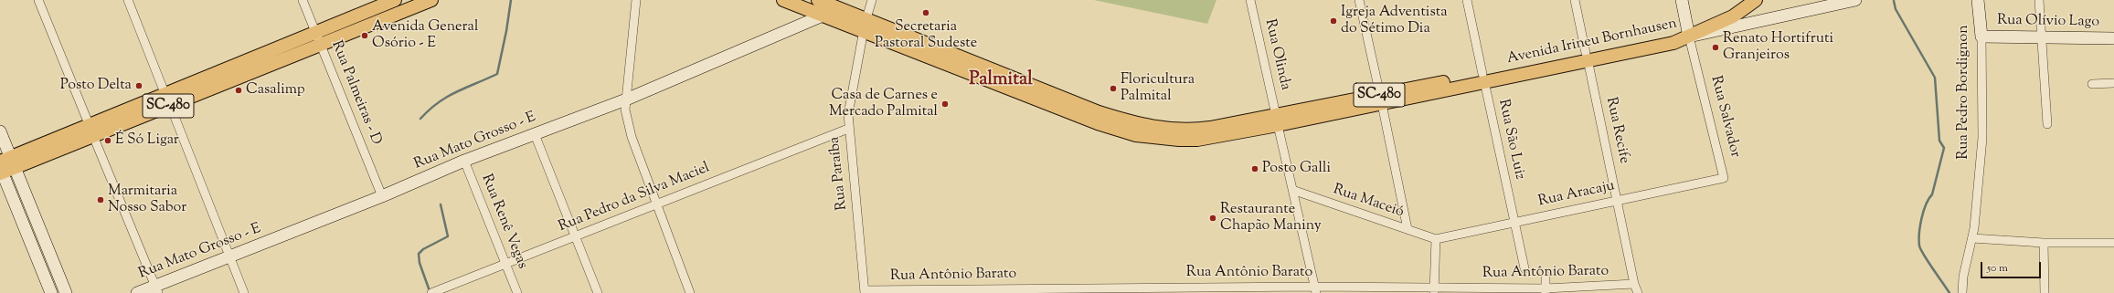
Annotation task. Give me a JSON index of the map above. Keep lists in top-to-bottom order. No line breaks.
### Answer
{"streets":{"main road":["Avenida Irineu Bornhausen","SC-480"],"street":["Rua Olívio Lago","Rua Olinda","Rua Pedro Bordignon","Rua Palmeiras - D","Rua Salvador","Rua Recife","Rua São Luiz","Rua Mato Grosso - E","Rua Paraíba","Rua Aracaju","Rua Pedro da Silva Maciel","Rua Maceió","Rua Renê Vegas","Rua Antônio Barato"]},"crossings":[["Rua Olívio Lago","Rua Pedro Bordignon"],["Avenida Irineu Bornhausen","Rua Olinda"],["Avenida Irineu Bornhausen","SC-480"],["Avenida Irineu Bornhausen","Rua Salvador"],["Avenida Irineu Bornhausen","Rua Recife"],["Avenida Irineu Bornhausen","Rua São Luiz"],["Avenida Irineu Bornhausen","Rua Mato Grosso - E"],["Avenida Irineu Bornhausen","Rua Paraíba"],["Rua Olinda","Rua Maceió"],["Rua Olinda","Rua Antônio Barato"],["Rua Palmeiras - D","SC-480"],["Rua Palmeiras - D","Rua Mato Grosso - E"],["SC-480","Rua Salvador"],["Rua Salvador","Rua Aracaju"],["Rua Recife","Rua Aracaju"],["Rua Recife","Rua Antônio Barato"],["Rua São Luiz","Rua Aracaju"],["Rua Mato Grosso - E","Rua Renê Vegas"],["Rua Paraíba","Rua Pedro da Silva Maciel"],["Rua Paraíba","Rua Antônio Barato"],["Rua Aracaju","Rua Maceió"],["Rua Pedro da Silva Maciel","Rua Renê Vegas"]],"districts":["Palmital"],"places":["Secretaria Pastoral Sudeste","Igreja Adventista do Sétimo Dia","Avenida General Osório - E","Renato Hortifruti Granjeiros","Posto Delta","Floricultura Palmital","Casalimp","Casa de Carnes e Mercado Palmital","É Só Ligar","Posto Galli","Marmitaria Nosso Sabor","Restaurante Chapão Maniny"],"scale_bar":"50 m"}
